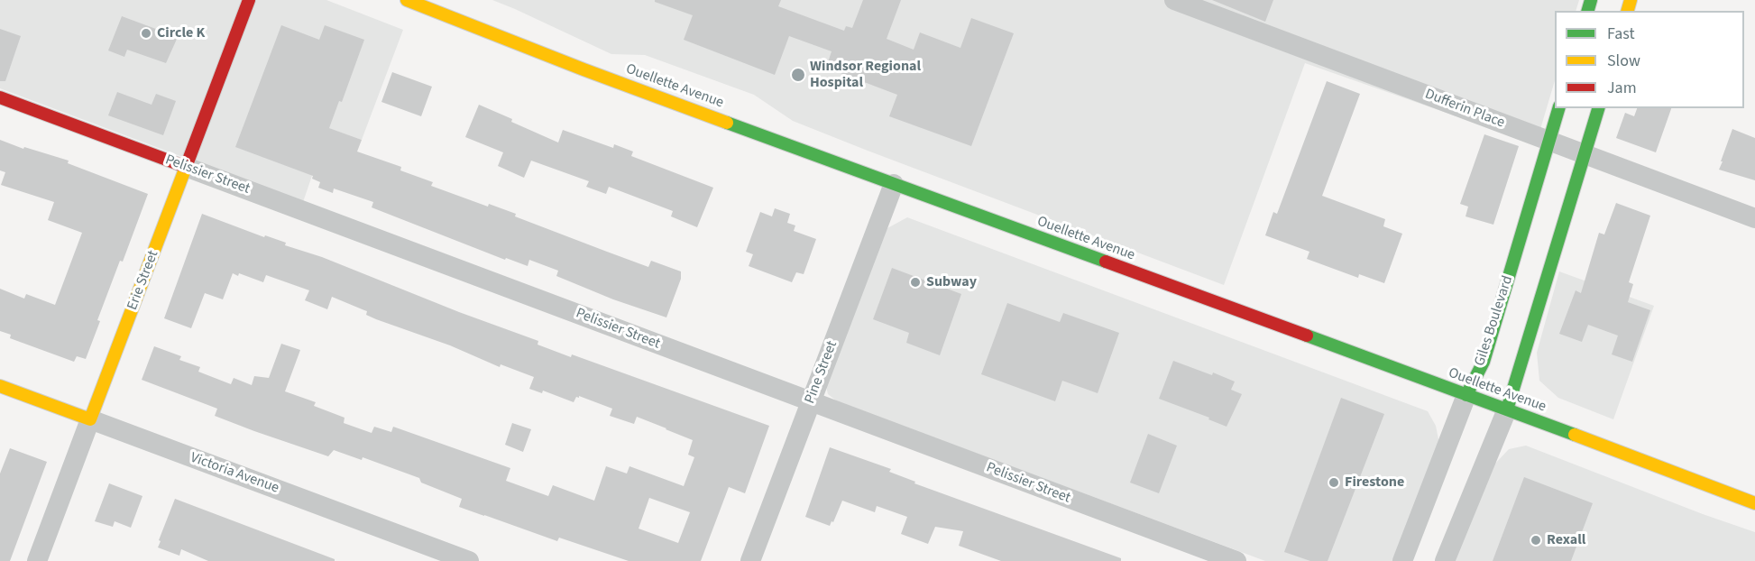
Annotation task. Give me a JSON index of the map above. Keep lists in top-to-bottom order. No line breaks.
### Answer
{"streets":{"main road":["Ouellette Avenue","Pelissier Street","Erie Street","Giles Boulevard","Victoria Avenue"],"street":["Dufferin Place","Pine Street"]},"crossings":[["Ouellette Avenue","Giles Boulevard"],["Ouellette Avenue","Pine Street"],["Dufferin Place","Giles Boulevard"],["Pelissier Street","Erie Street"],["Pelissier Street","Pine Street"],["Erie Street","Victoria Avenue"]],"places":["Circle K","Windsor Regional Hospital","Subway","Firestone","Rexall"],"legend":["Fast","Slow","Jam"]}
